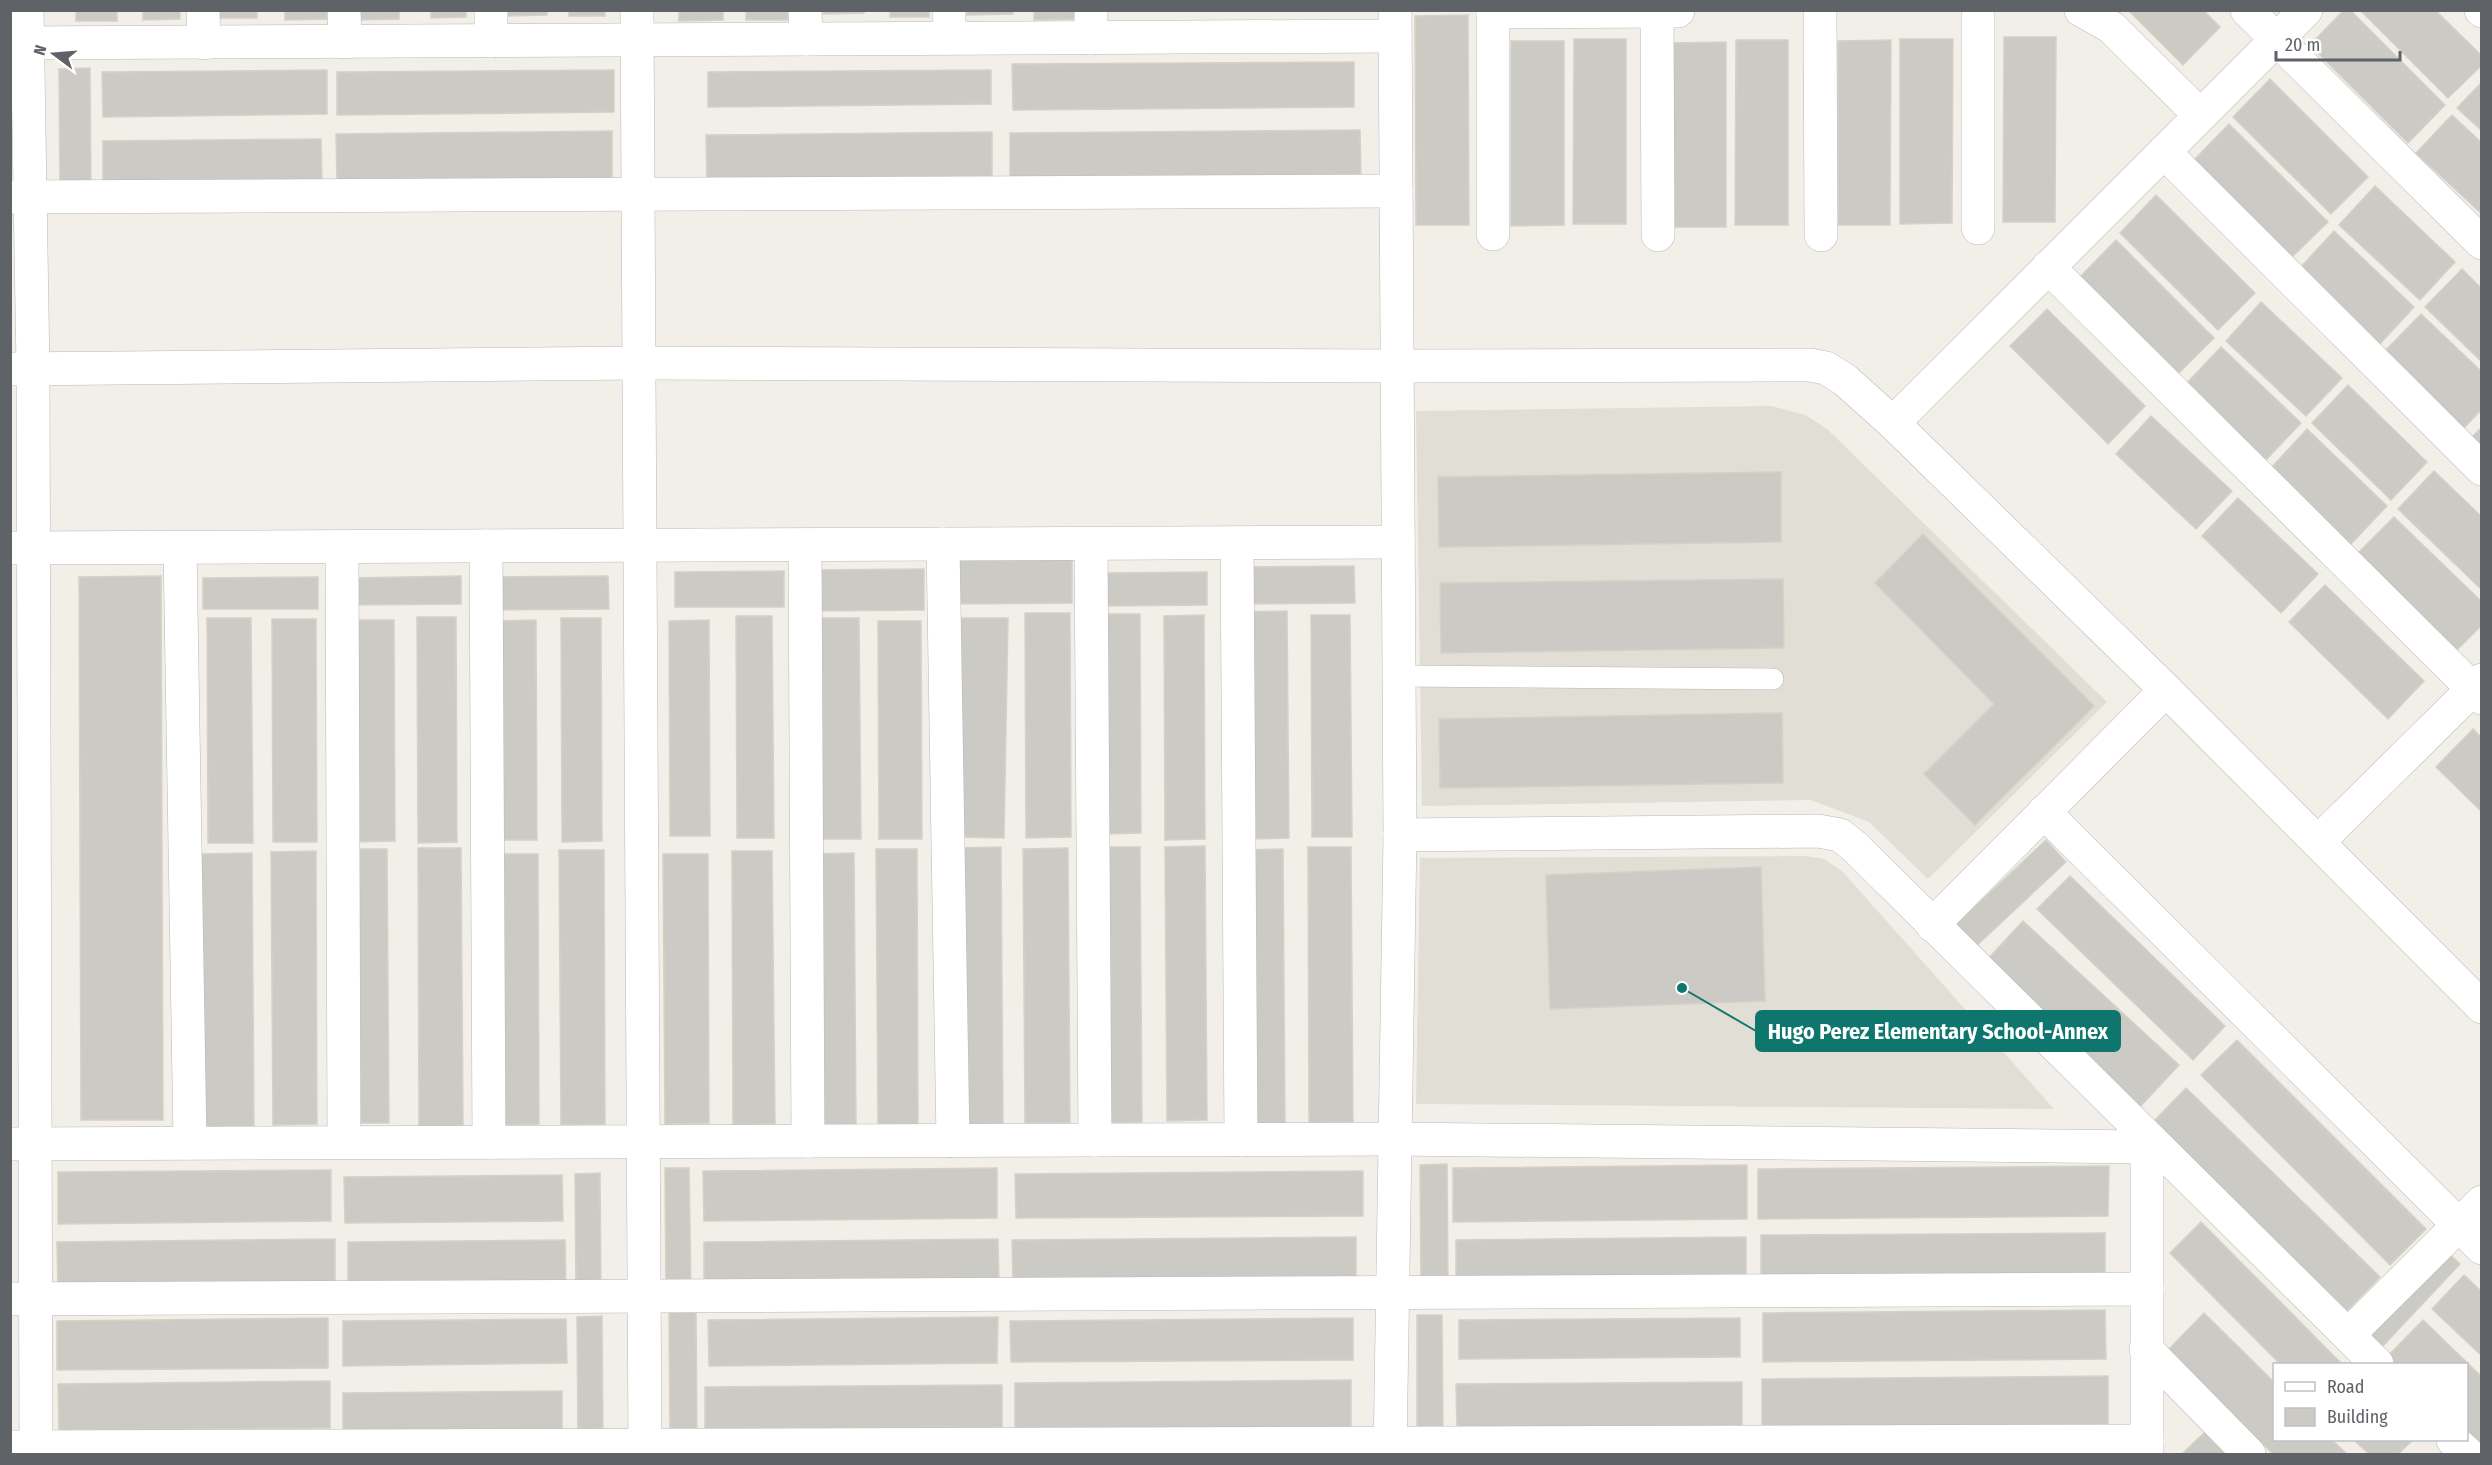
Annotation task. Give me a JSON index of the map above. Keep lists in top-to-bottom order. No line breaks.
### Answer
{"places":["Hugo Perez Elementary School-Annex"],"legend":["Road","Building"],"scale_bar":"20 m","north":"left"}
